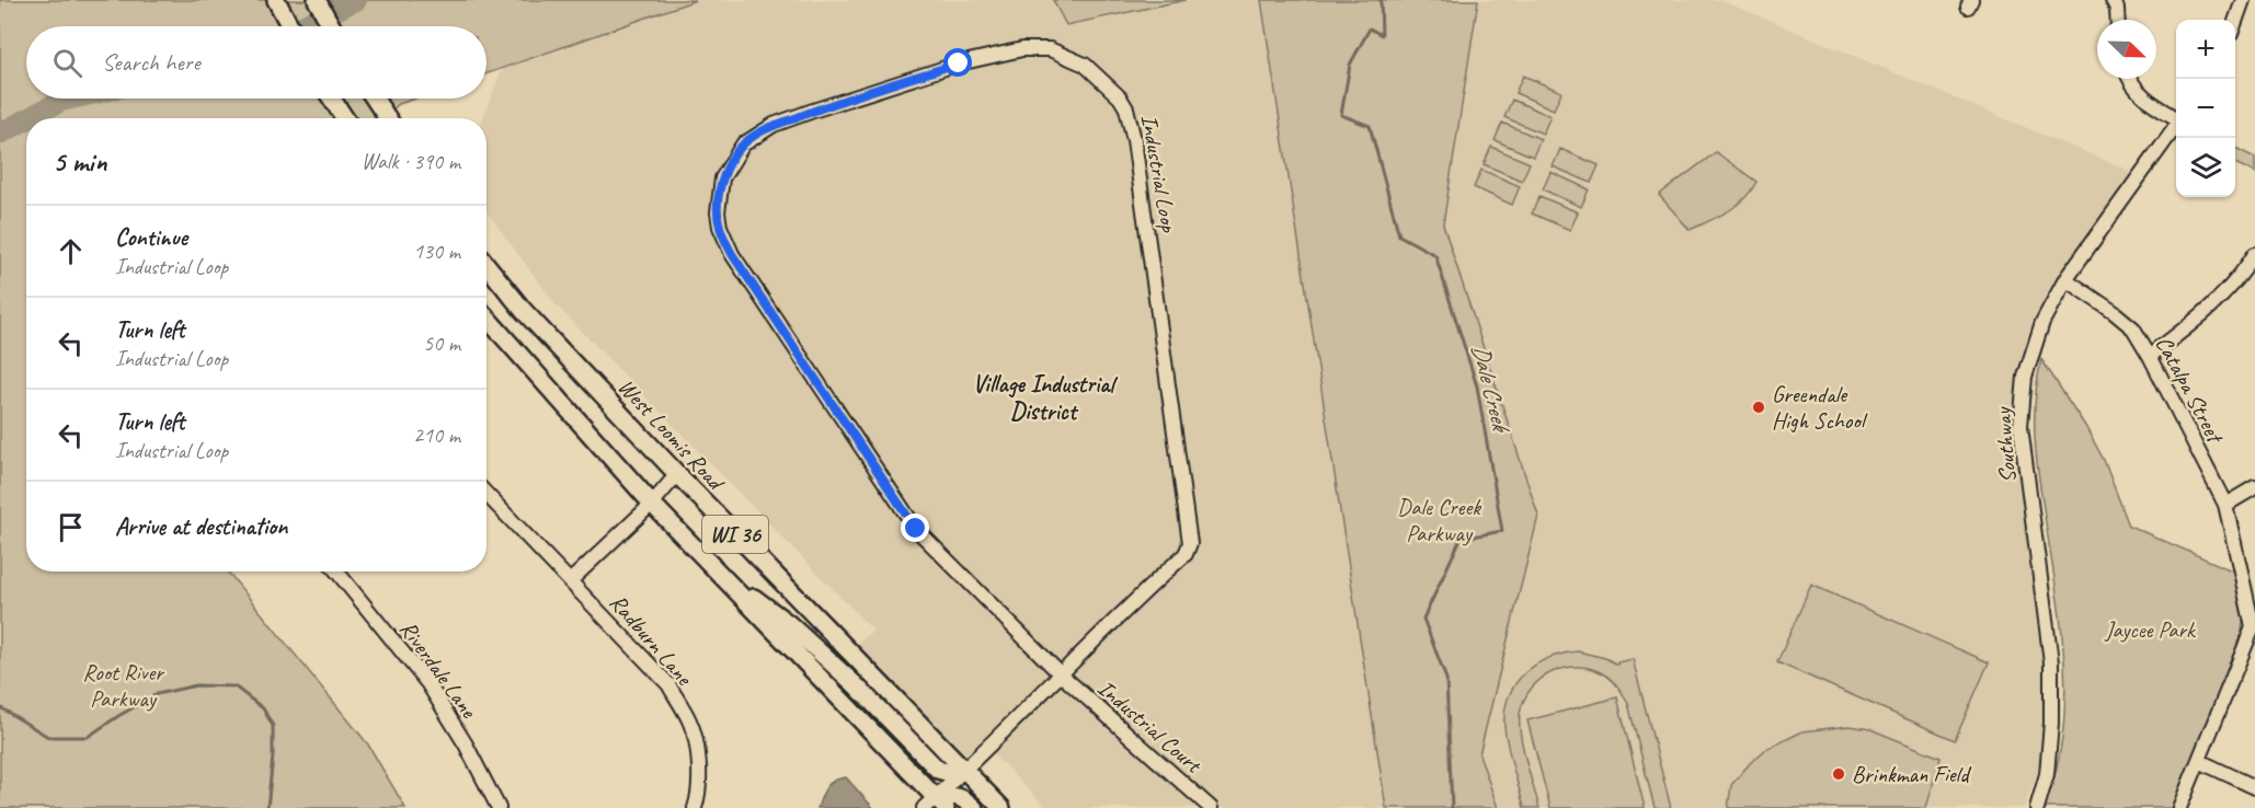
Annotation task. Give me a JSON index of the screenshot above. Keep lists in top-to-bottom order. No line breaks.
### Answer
{"streets":{"main road":["West Loomis Road","WI 36"],"street":["Industrial Loop","Catalpa Street","Southway","Radburn Lane","Riverdale Lane","Industrial Court"]},"crossings":[["Industrial Loop","West Loomis Road"],["Industrial Loop","WI 36"],["Industrial Loop","Industrial Court"],["Catalpa Street","Southway"]],"districts":["Village Industrial District"],"water":["Dale Creek"],"parks":["Dale Creek Parkway","Jaycee Park","Root River Parkway"],"places":["Greendale High School","Brinkman Field"],"north":"bottom right","page":{"map_buttons":["+","−"],"search":"Search here","heading":["5 min","Walk · 390 m"],"list":[["Continue","Industrial Loop","130 m"],["Turn left","Industrial Loop","50 m"],["Turn left","Industrial Loop","210 m"],"Arrive at destination"]}}
